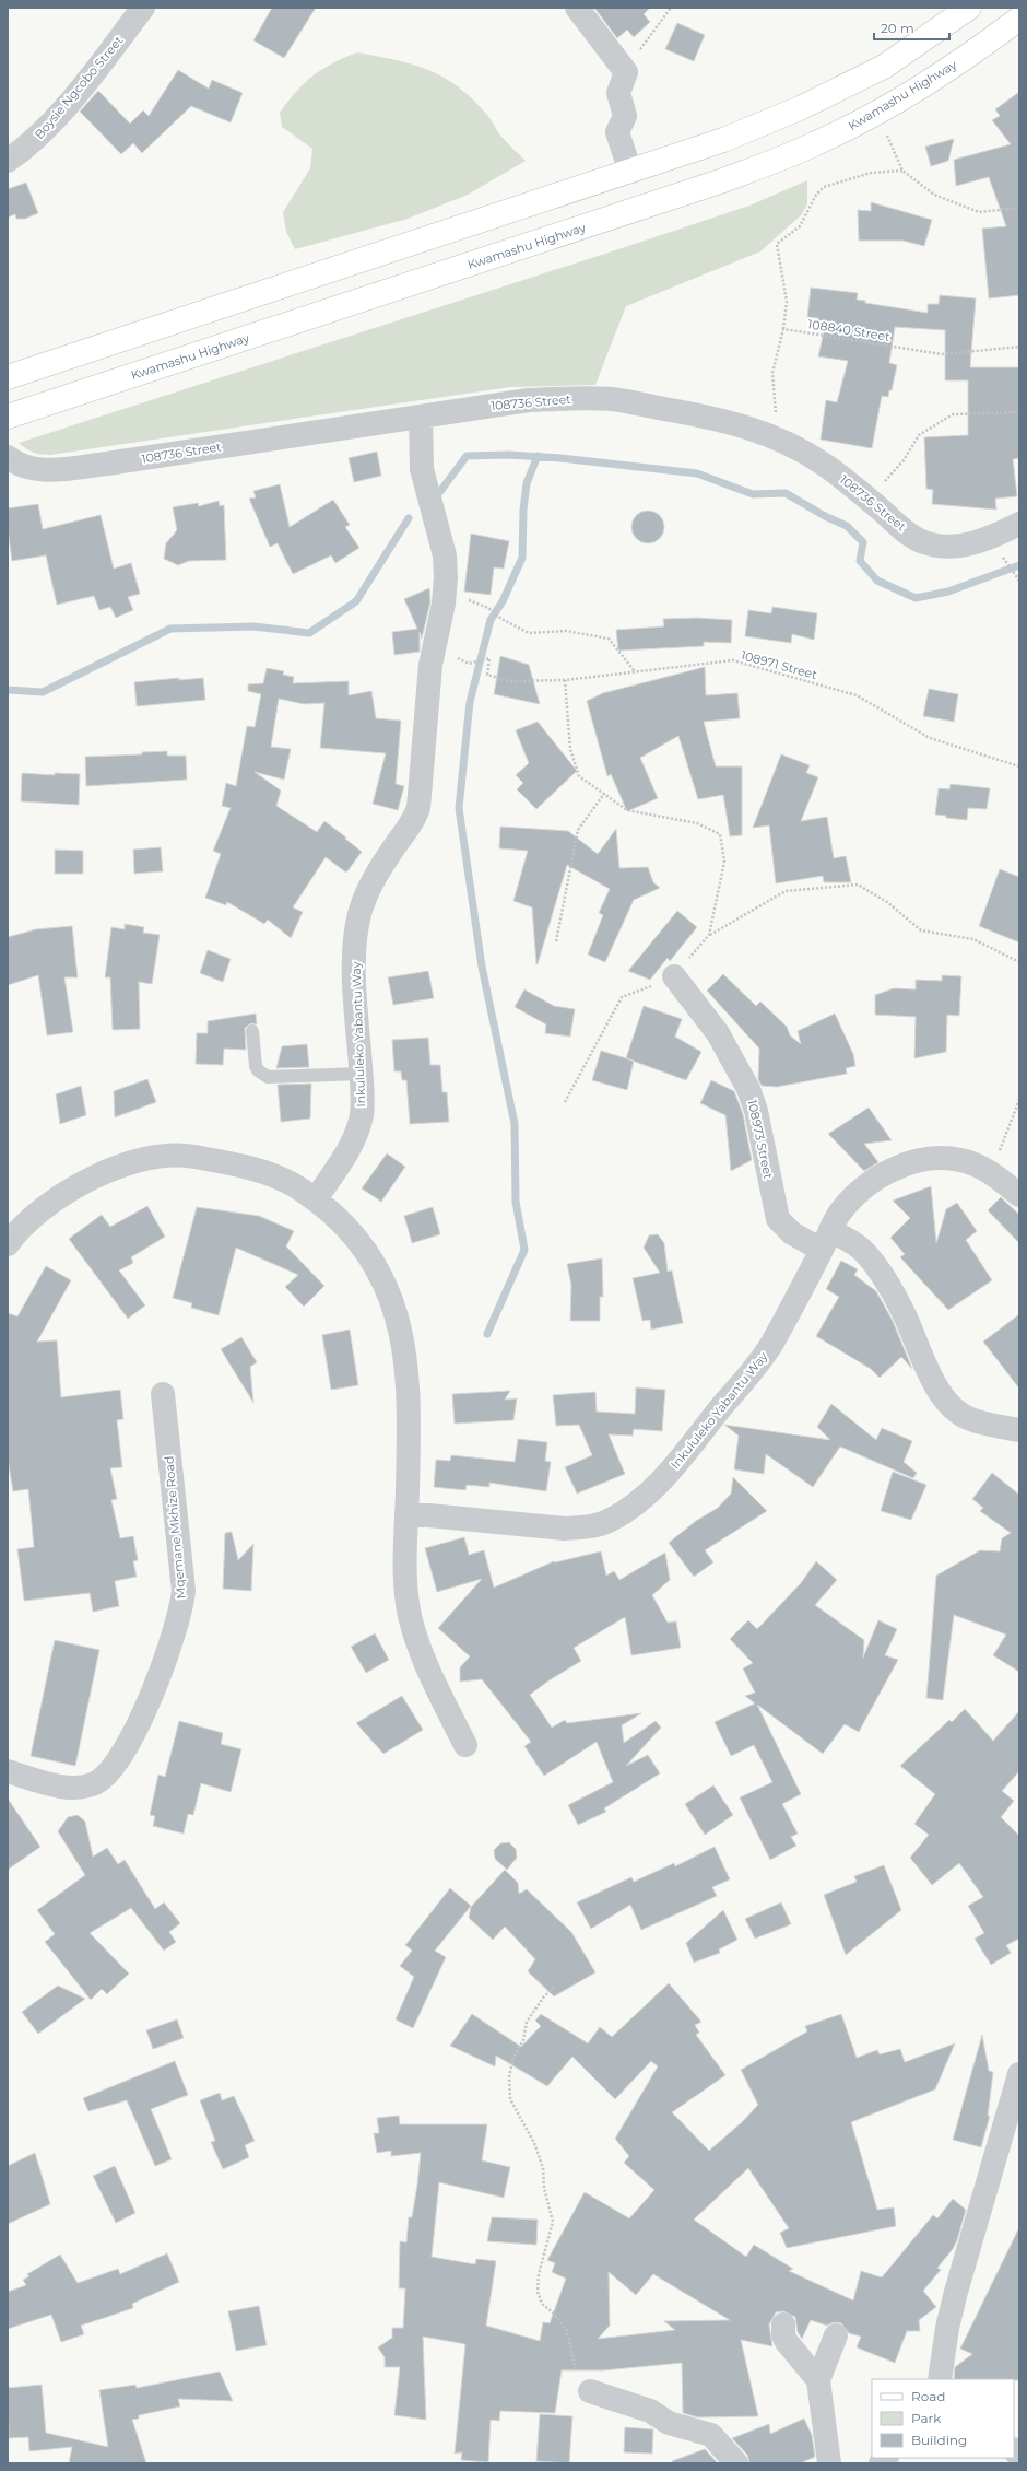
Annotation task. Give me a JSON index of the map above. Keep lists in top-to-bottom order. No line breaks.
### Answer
{"streets":{"main road":["Kwamashu Highway"],"street":["Boysie Ngcobo Street","108736 Street","Inkululeko Yabantu Way","108973 Street","Mqemane Mkhize Road"],"path":["108840 Street","108971 Street"]},"crossings":[["108736 Street","Inkululeko Yabantu Way"],["Inkululeko Yabantu Way","108973 Street"]],"legend":["Road","Park","Building"],"scale_bar":"20 m"}
